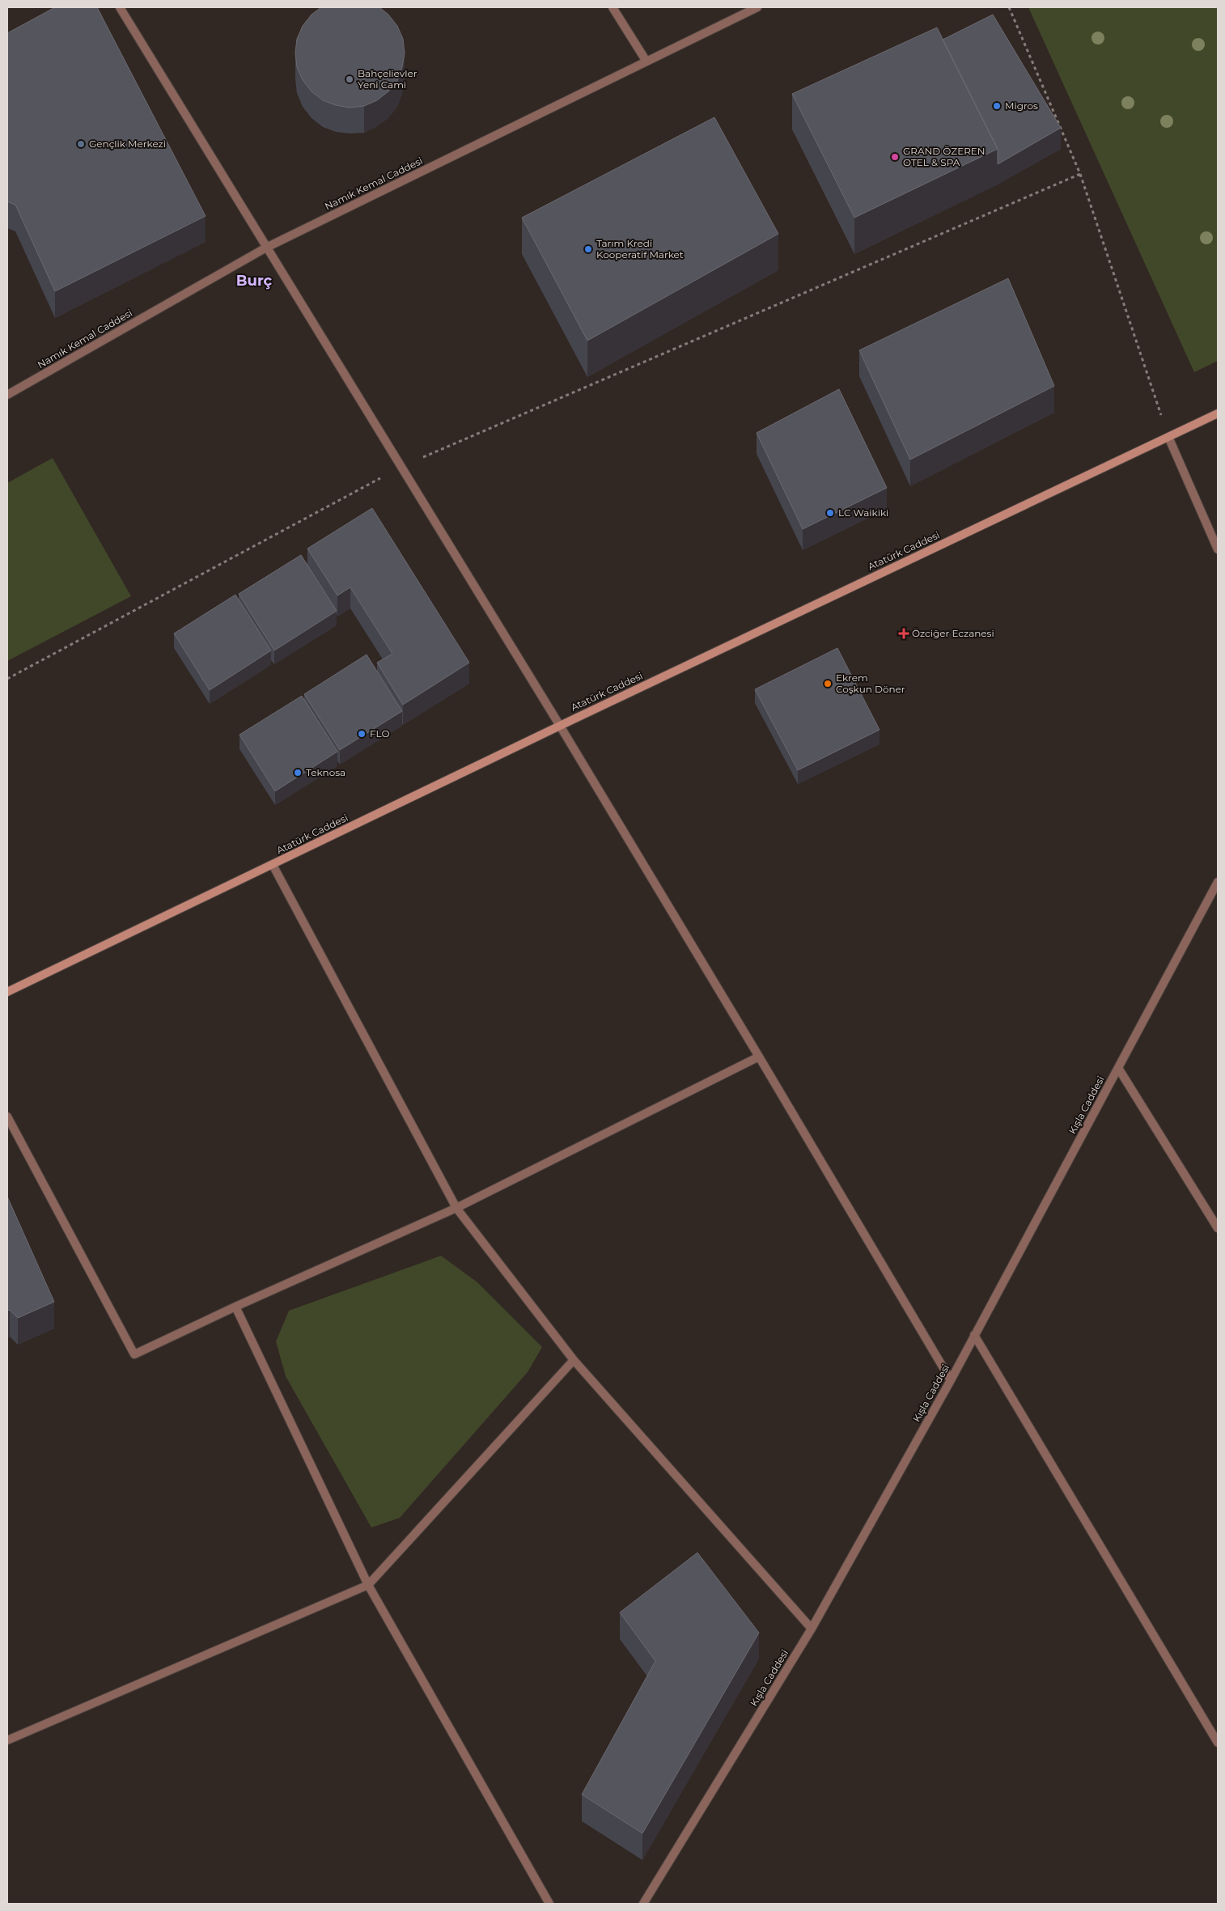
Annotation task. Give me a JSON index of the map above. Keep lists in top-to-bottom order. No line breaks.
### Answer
{"streets":{"main road":["Atatürk Caddesi"],"street":["Namık Kemal Caddesi","Kışla Caddesi"]},"districts":["Burç"],"places":{"other":["Bahçelievler Yeni Cami","Migros","Gençlik Merkezi","GRAND ÖZEREN OTEL & SPA","Tarım Kredi Kooperatif Market","LC Waikiki","Ekrem Coşkun Döner","FLO","Teknosa"],"health":["Özciğer Eczanesi"]}}
